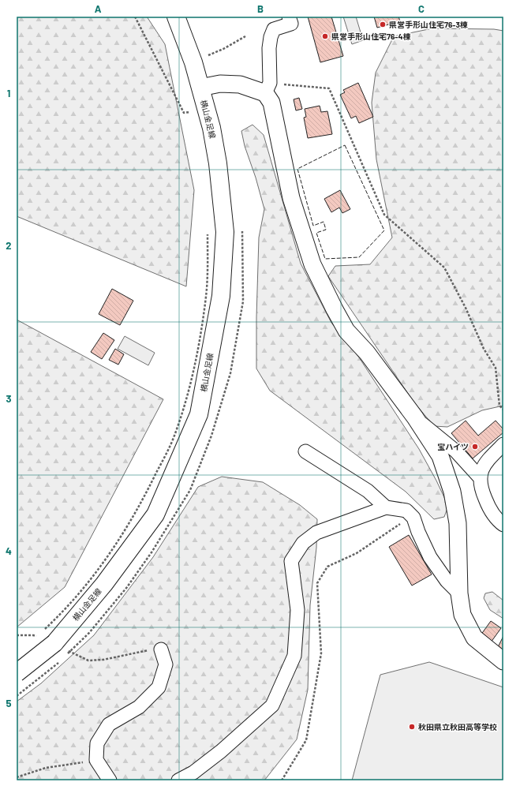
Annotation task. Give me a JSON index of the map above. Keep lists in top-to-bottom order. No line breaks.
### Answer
{"streets":{"main road":["横山金足線"]},"places":["県営手形山住宅76-3棟","県営手形山住宅76-4棟","宝ハイツ","秋田県立秋田高等学校"],"grid":{"columns":["A","B","C"],"rows":["1","2","3","4","5"]}}
